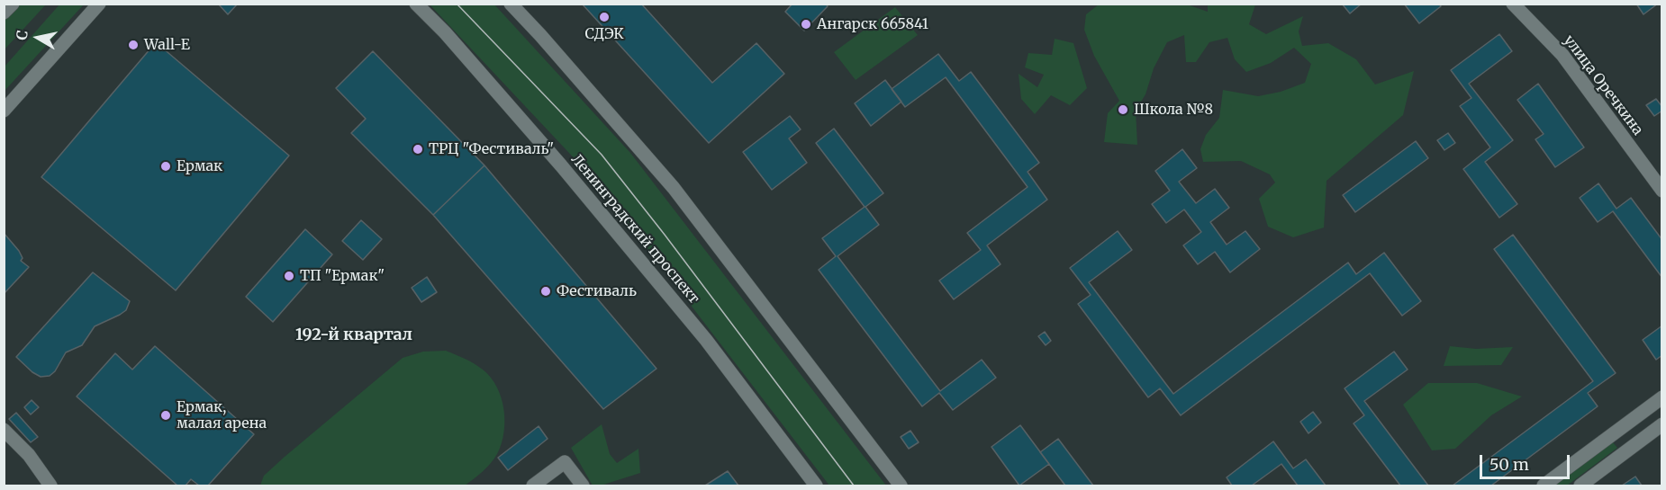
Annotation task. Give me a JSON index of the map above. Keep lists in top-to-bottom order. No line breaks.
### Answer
{"streets":{"main road":["улица Оречкина","Ленинградский проспект"]},"districts":["192-й квартал"],"places":["СДЭК","Ангарск 665841","Wall-E","Школа №8","ТРЦ \"Фестиваль\"","Ермак","ТП \"Ермак\"","Фестиваль","Ермак, малая арена"],"scale_bar":"50 m","north":"left"}
